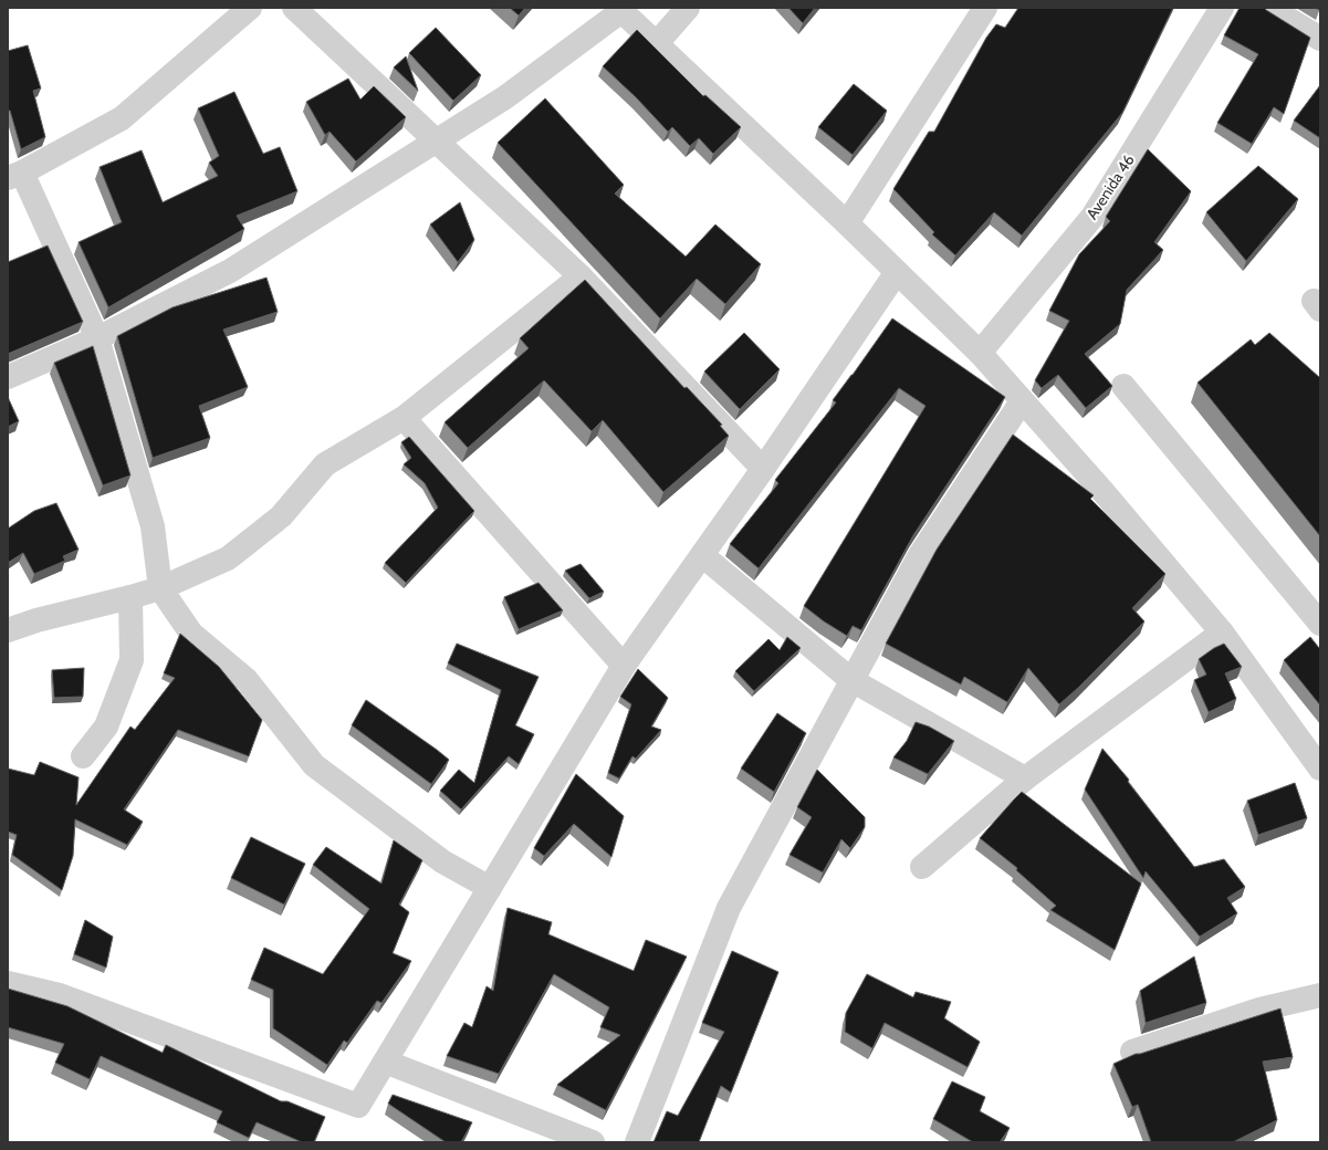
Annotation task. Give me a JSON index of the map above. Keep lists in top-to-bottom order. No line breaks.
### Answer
{"streets":{"street":["Avenida 46"]}}
